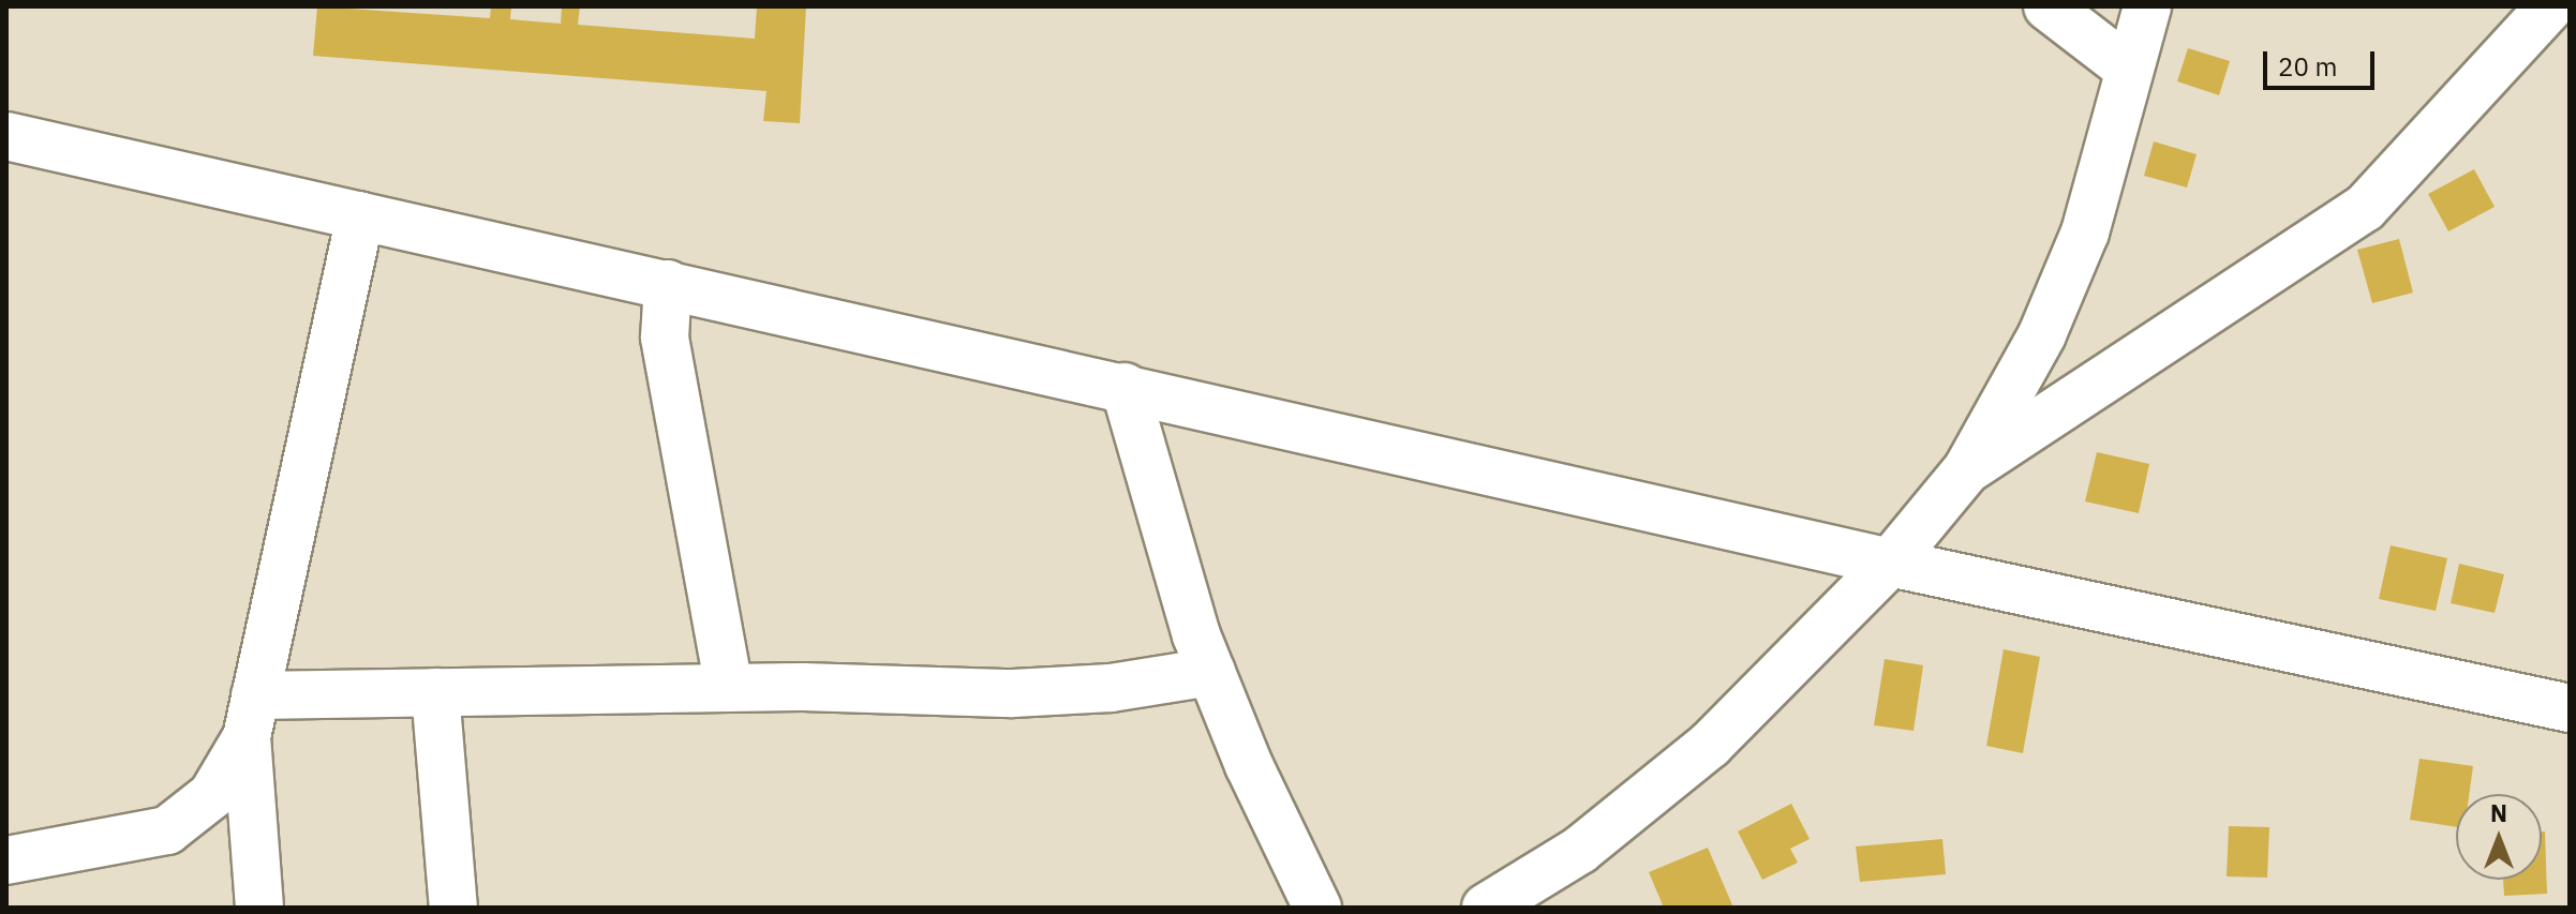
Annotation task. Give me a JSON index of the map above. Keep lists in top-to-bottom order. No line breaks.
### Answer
{"scale_bar":"20 m","north":"top"}
